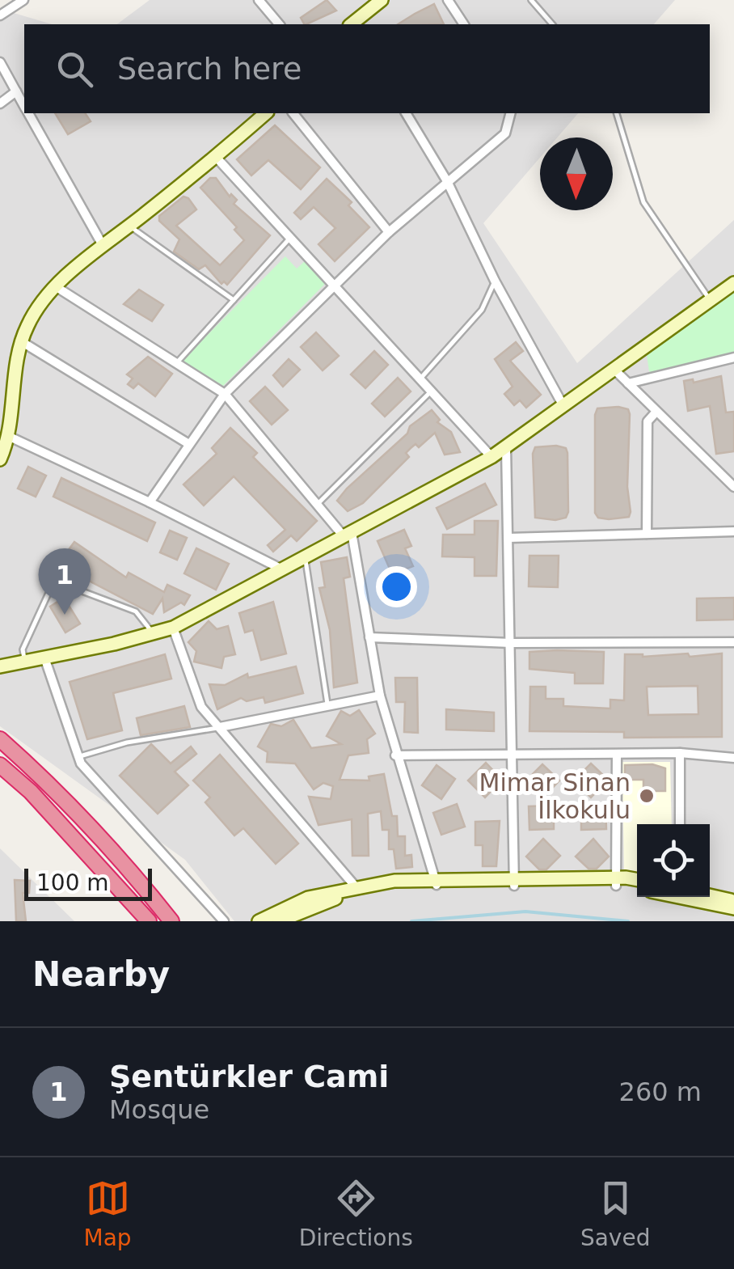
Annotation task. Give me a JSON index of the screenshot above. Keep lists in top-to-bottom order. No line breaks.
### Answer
{"places":["Mimar Sinan İlkokulu"],"scale_bar":"100 m","north":"bottom","page":{"search":"Search here","pins":"1","scale":"100 m","heading":"Nearby","list":[{"mark":"1","name":"Şentürkler Cami","note":"Mosque","value":"260 m"}],"nav":["Map","Directions","Saved"]}}
